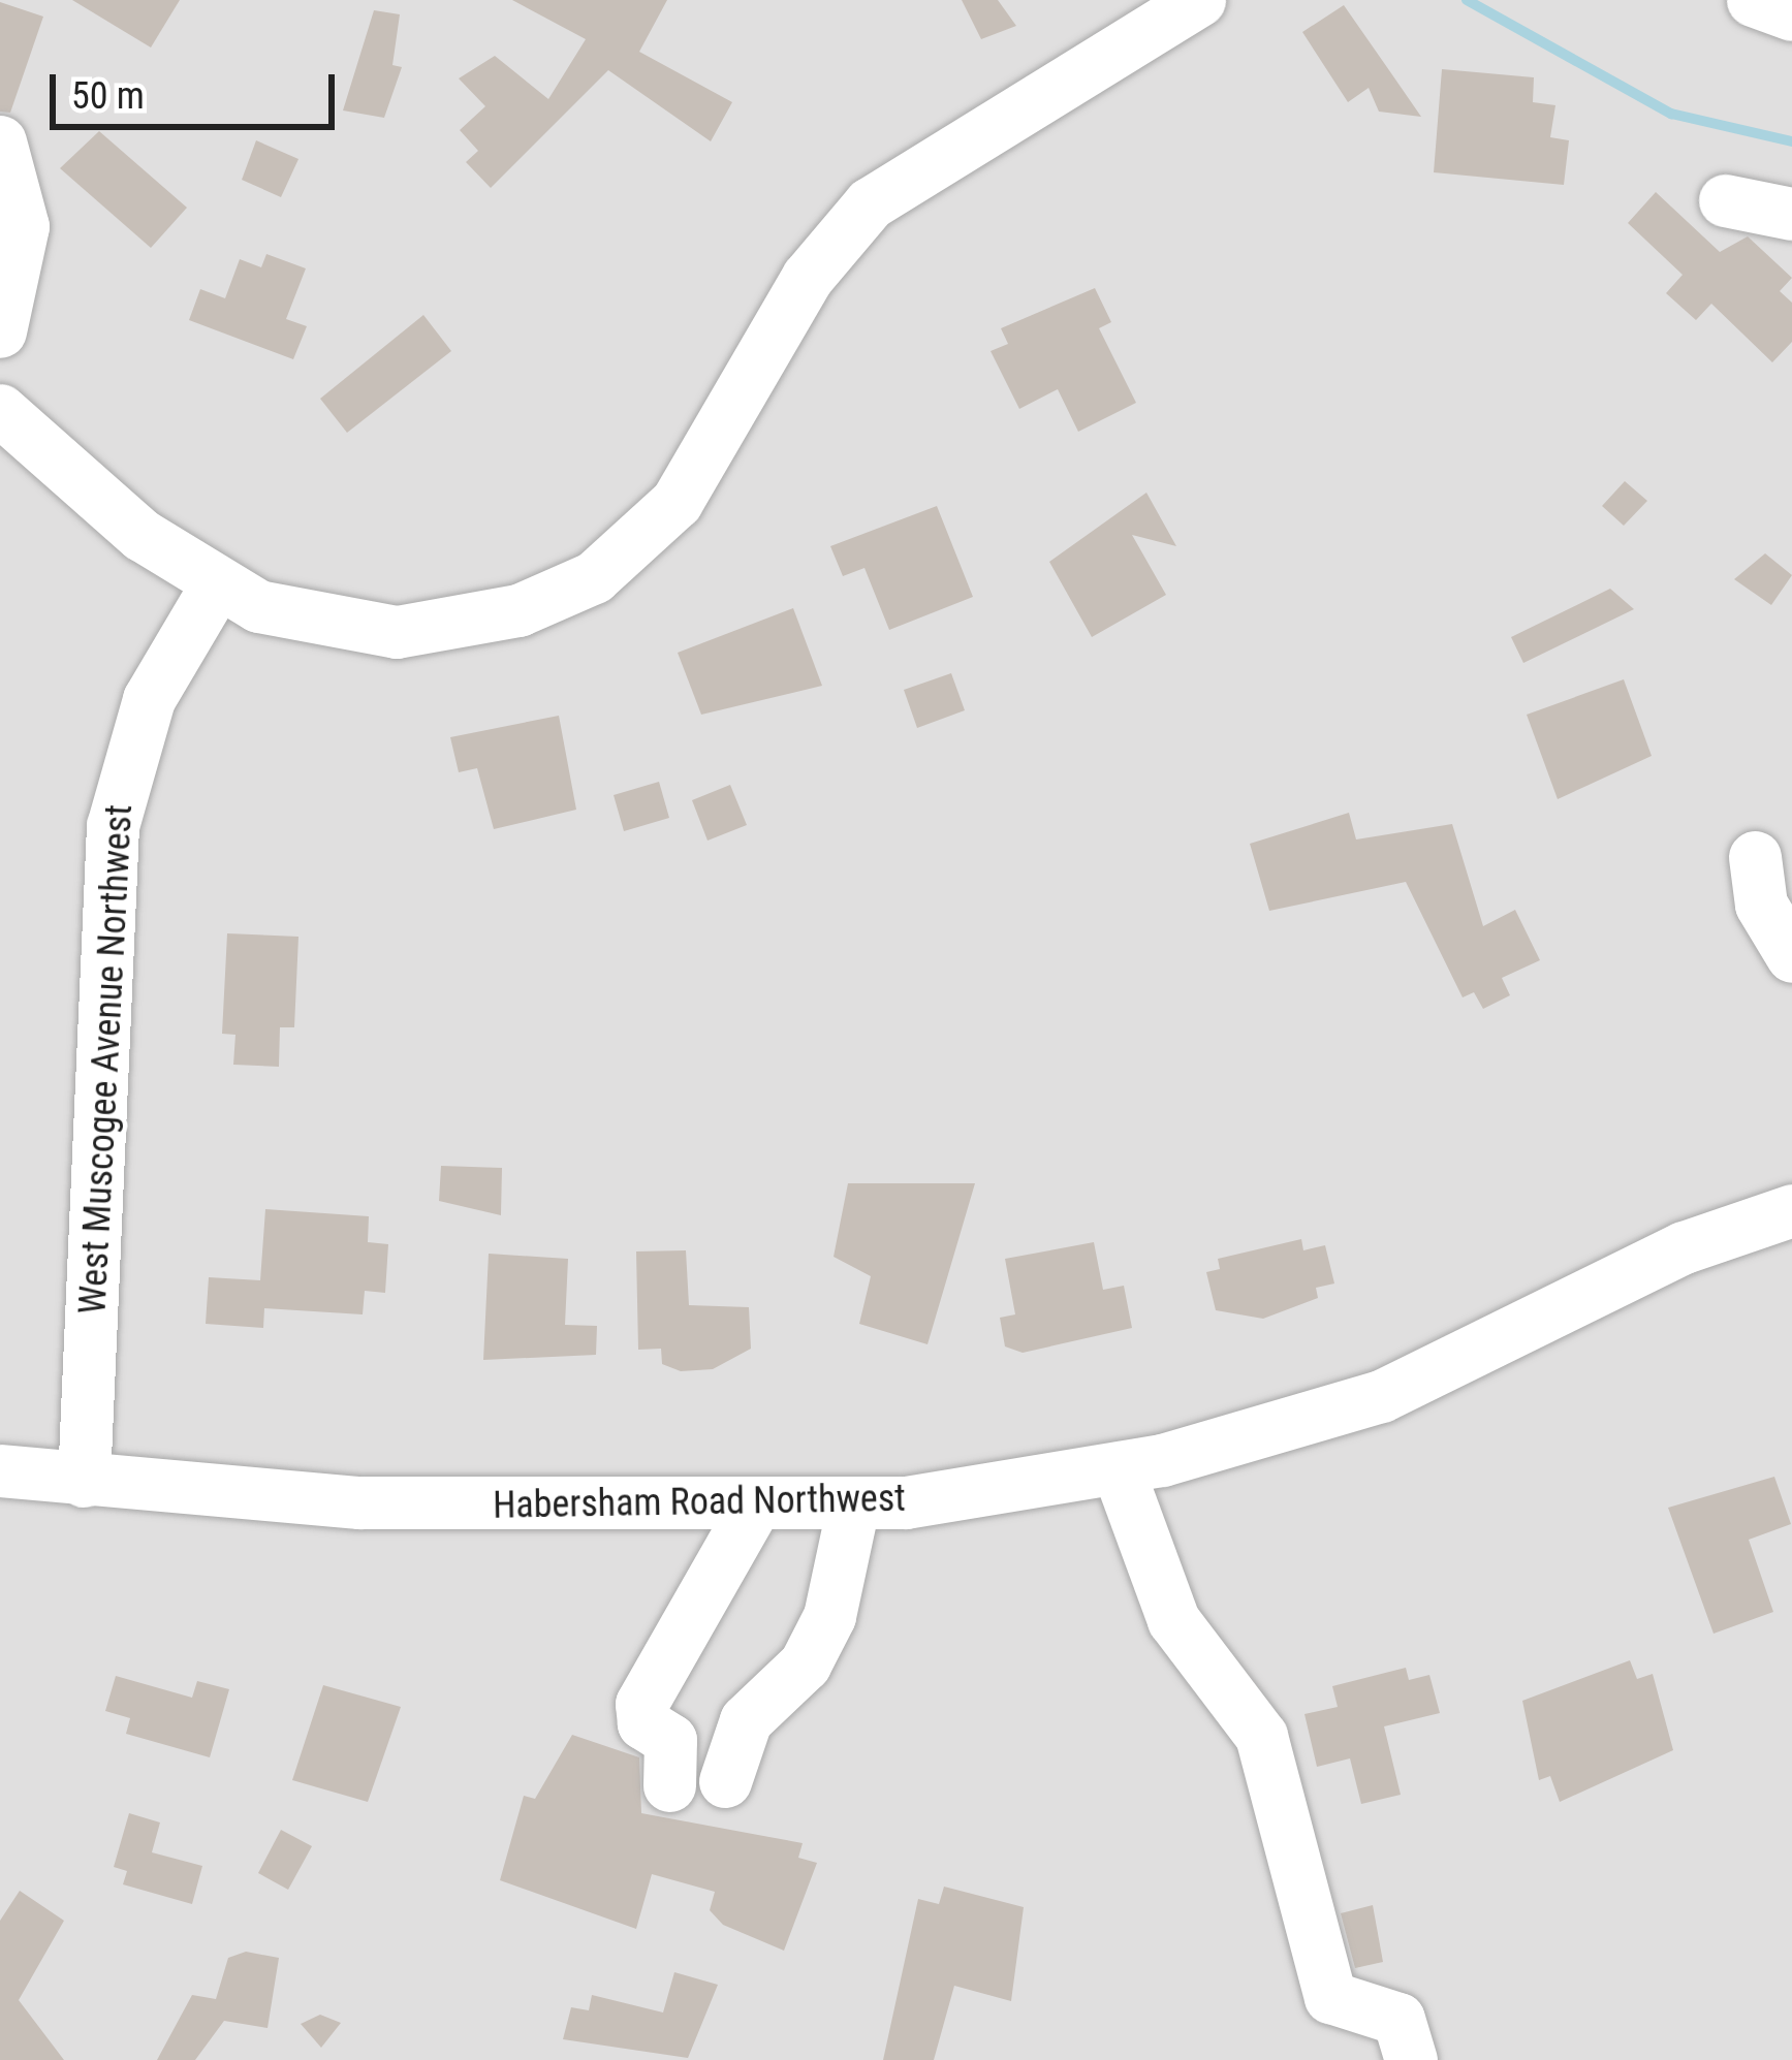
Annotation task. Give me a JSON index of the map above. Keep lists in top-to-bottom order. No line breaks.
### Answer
{"streets":{"street":["West Muscogee Avenue Northwest","Habersham Road Northwest"]},"crossings":[["West Muscogee Avenue Northwest","Habersham Road Northwest"]],"scale_bar":"50 m"}
